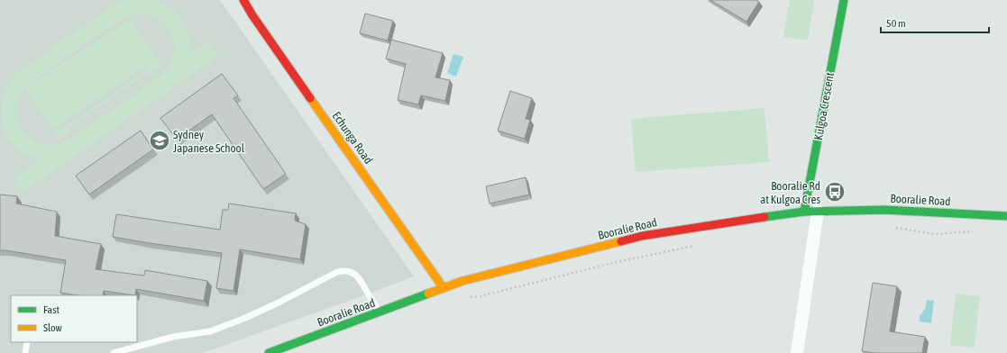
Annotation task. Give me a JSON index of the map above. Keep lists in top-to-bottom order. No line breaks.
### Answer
{"streets":{"street":["Kulgoa Crescent","Echunga Road","Booralie Road"]},"crossings":[["Kulgoa Crescent","Booralie Road"],["Echunga Road","Booralie Road"]],"places":{"school or university":["Sydney Japanese School"],"bus stop":["Booralie Rd at Kulgoa Cres"]},"legend":["Fast","Slow"],"scale_bar":"50 m"}
